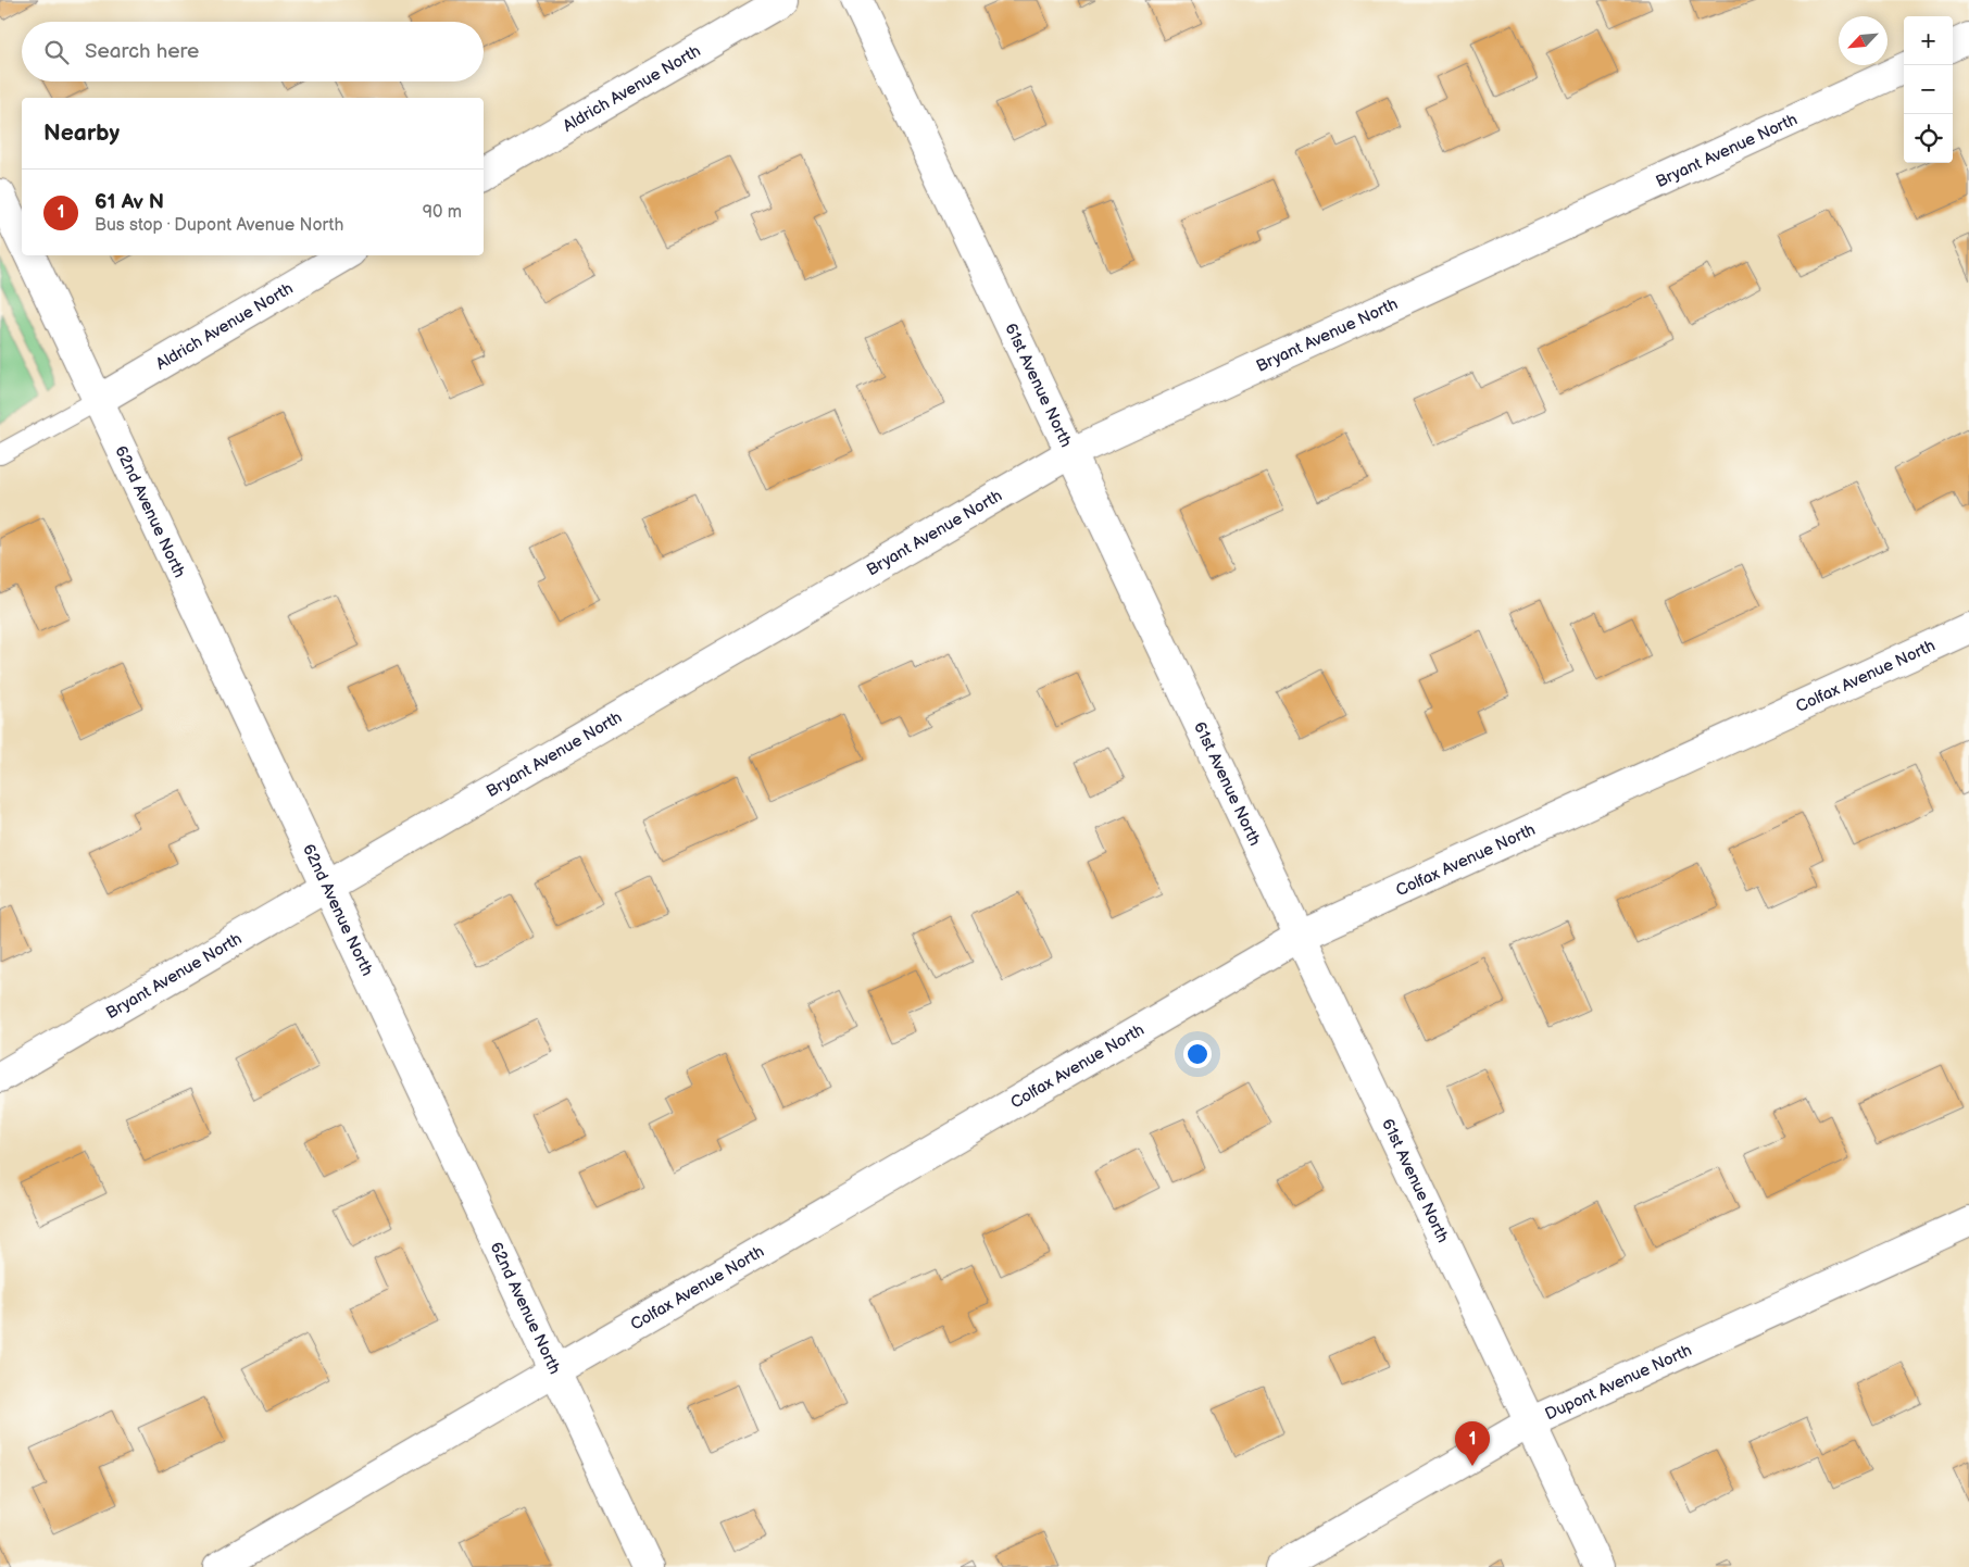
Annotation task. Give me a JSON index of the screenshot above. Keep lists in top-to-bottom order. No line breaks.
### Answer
{"streets":{"street":["Aldrich Avenue North","Bryant Avenue North","61st Avenue North","62nd Avenue North","Colfax Avenue North","Dupont Avenue North"]},"crossings":[["Aldrich Avenue North","62nd Avenue North"],["Bryant Avenue North","61st Avenue North"],["Bryant Avenue North","62nd Avenue North"],["61st Avenue North","Colfax Avenue North"],["61st Avenue North","Dupont Avenue North"],["62nd Avenue North","Colfax Avenue North"]],"north":"bottom left","page":{"map_buttons":["+","−"],"search":"Search here","heading":"Nearby","list":[{"mark":"1","name":"61 Av N","note":"Bus stop · Dupont Avenue North","value":"90 m"}],"pins":"1"}}
